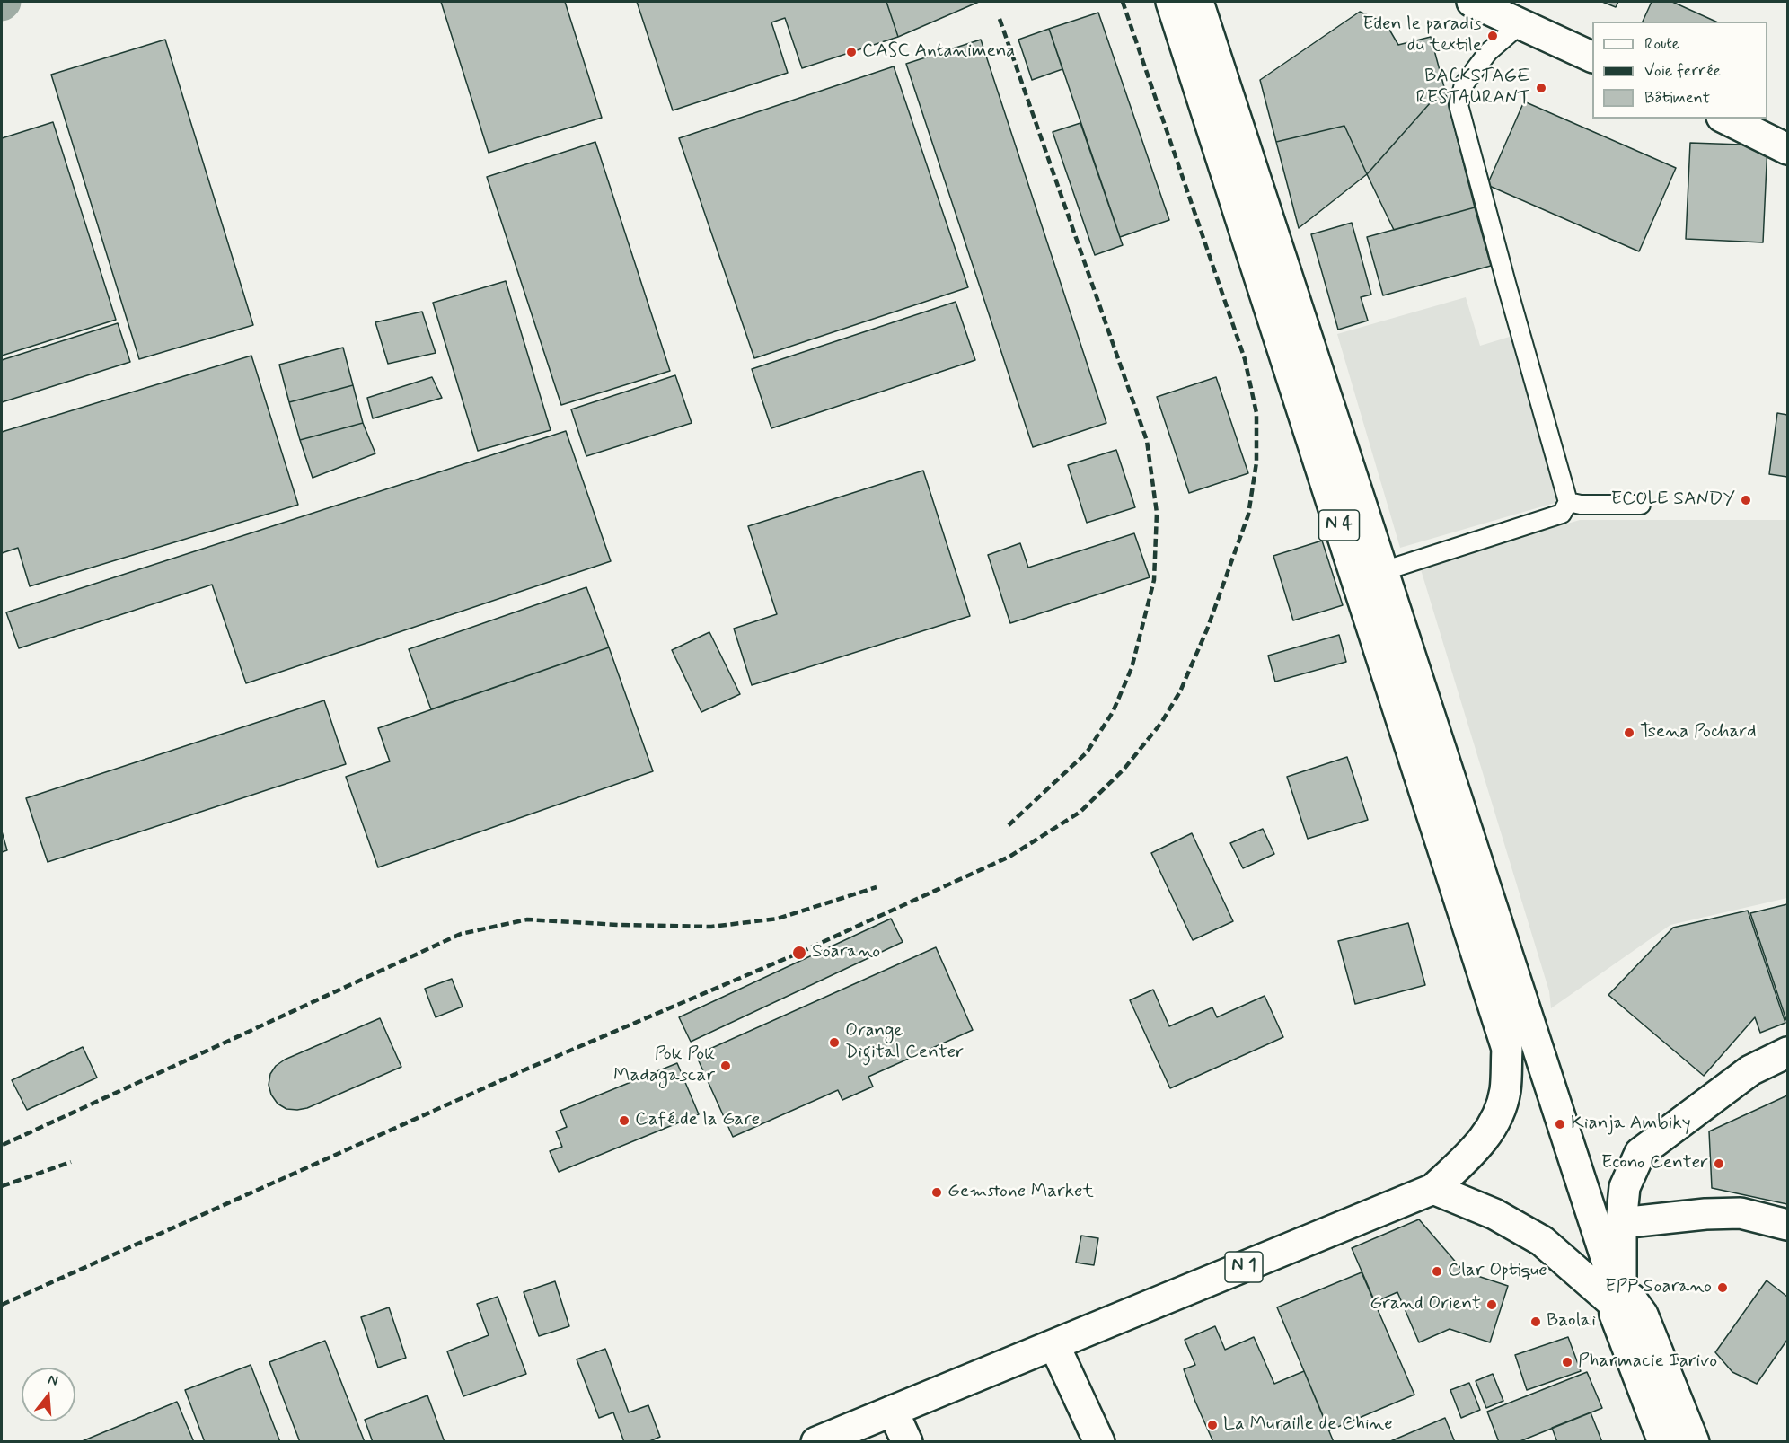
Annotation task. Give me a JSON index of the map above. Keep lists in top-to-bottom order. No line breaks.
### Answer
{"streets":{"main road":["N 4","N 1"]},"crossings":[["N 4","N 1"]],"places":["Eden le paradis du textile","CASC Antanimena","BACKSTAGE RESTAURANT","ECOLE SANDY","Tsena Pochard","Soarano","Orange Digital Center","Pok Pok Madagascar","Café de la Gare","Kianja Ambiky","Econo Center","Gemstone Market","Clar Optique","EPP Soarano","Grand Orient","Baolai","Pharmacie Iarivo","La Muraille de Chine"],"legend":["Route","Voie ferrée","Bâtiment"],"north":"top"}
